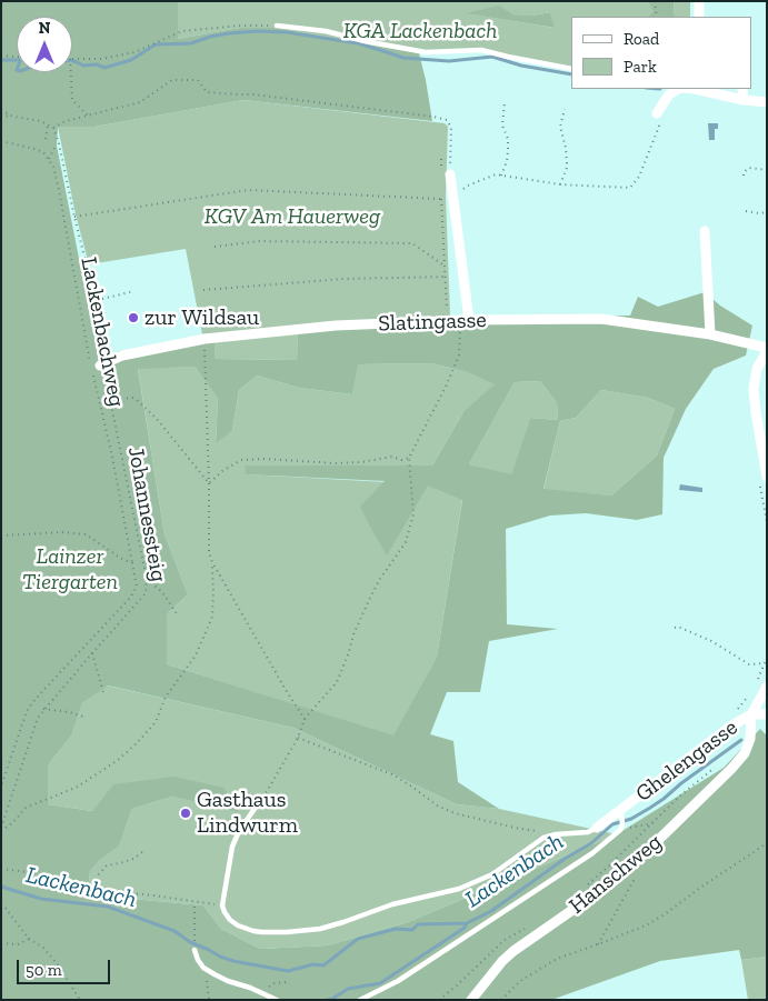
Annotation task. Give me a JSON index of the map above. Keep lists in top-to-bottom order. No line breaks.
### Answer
{"streets":{"street":["Slatingasse","Ghelengasse","Hanschweg"],"path":["Lackenbachweg","Johannessteig"]},"crossings":[["Slatingasse","Lackenbachweg"],["Slatingasse","Johannessteig"],["Lackenbachweg","Johannessteig"],["Ghelengasse","Hanschweg"]],"water":["Lackenbach"],"parks":["KGA Lackenbach","KGV Am Hauerweg","Lainzer Tiergarten"],"places":["zur Wildsau","Gasthaus Lindwurm"],"legend":["Road","Park"],"scale_bar":"50 m","north":"top"}
